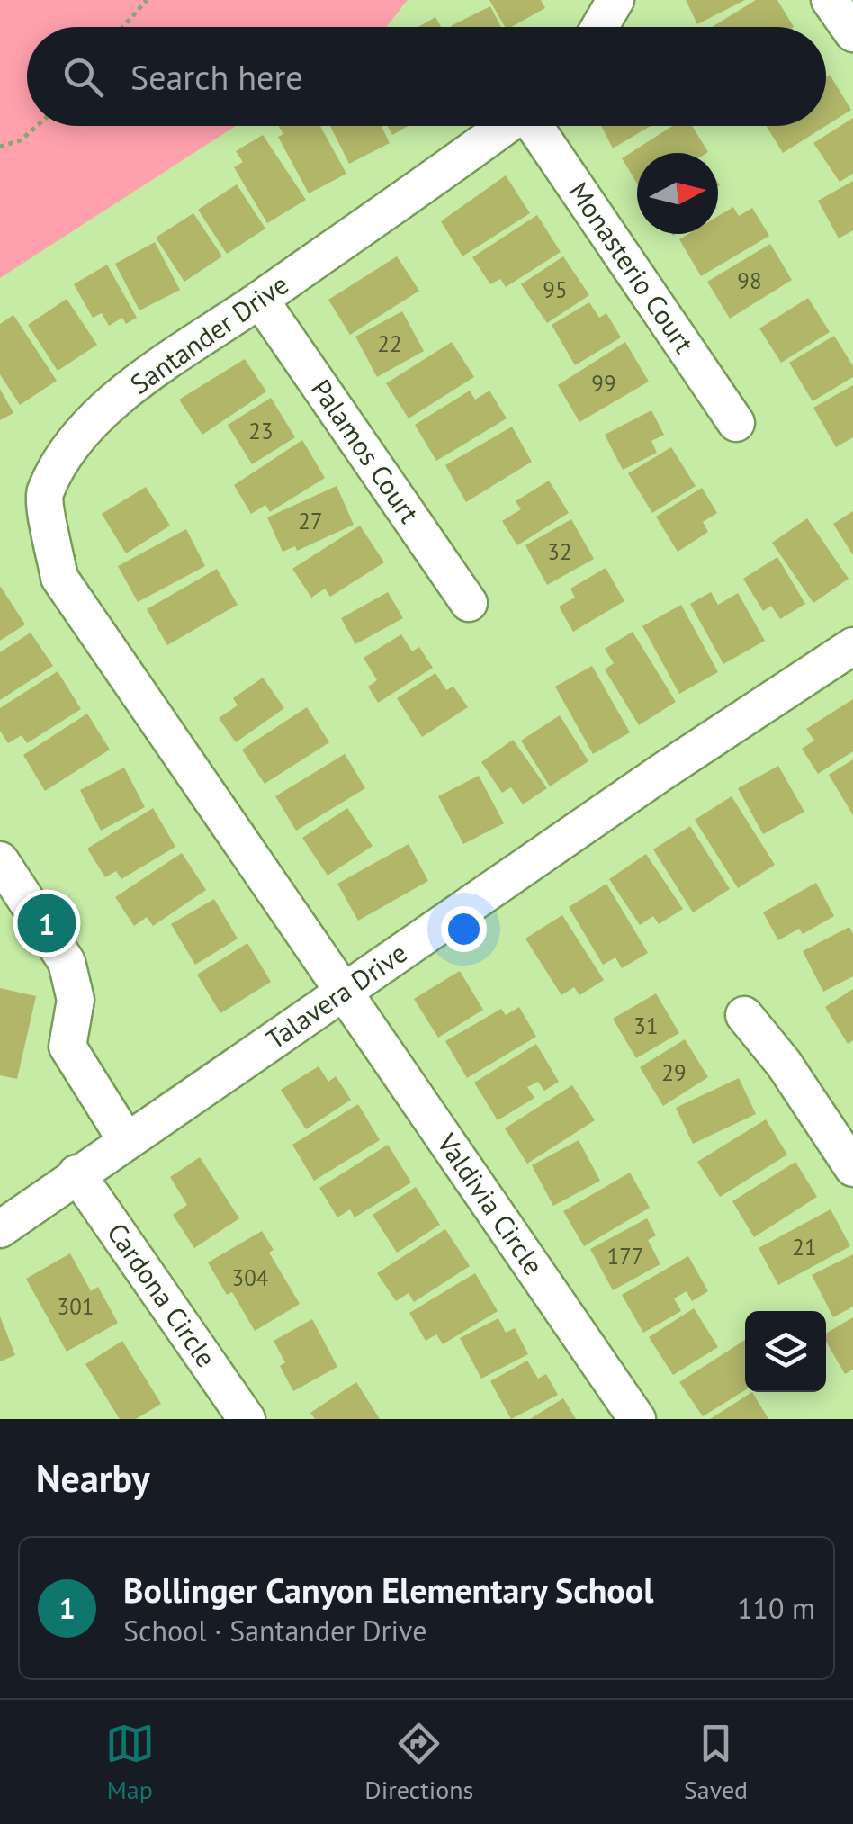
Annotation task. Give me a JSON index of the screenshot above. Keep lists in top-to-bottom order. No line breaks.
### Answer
{"streets":{"street":["Monasterio Court","Santander Drive","Palamos Court","Talavera Drive","Valdivia Circle","Cardona Circle"]},"crossings":[["Santander Drive","Palamos Court"],["Santander Drive","Talavera Drive"],["Santander Drive","Valdivia Circle"],["Talavera Drive","Valdivia Circle"],["Talavera Drive","Cardona Circle"]],"house_numbers":["98","95","22","99","23","27","32","31","29","21","177","304","301"],"north":"right","page":{"search":"Search here","pins":"1","heading":"Nearby","list":[{"mark":"1","name":"Bollinger Canyon Elementary School","note":"School · Santander Drive","value":"110 m"}],"nav":["Map","Directions","Saved"]}}
